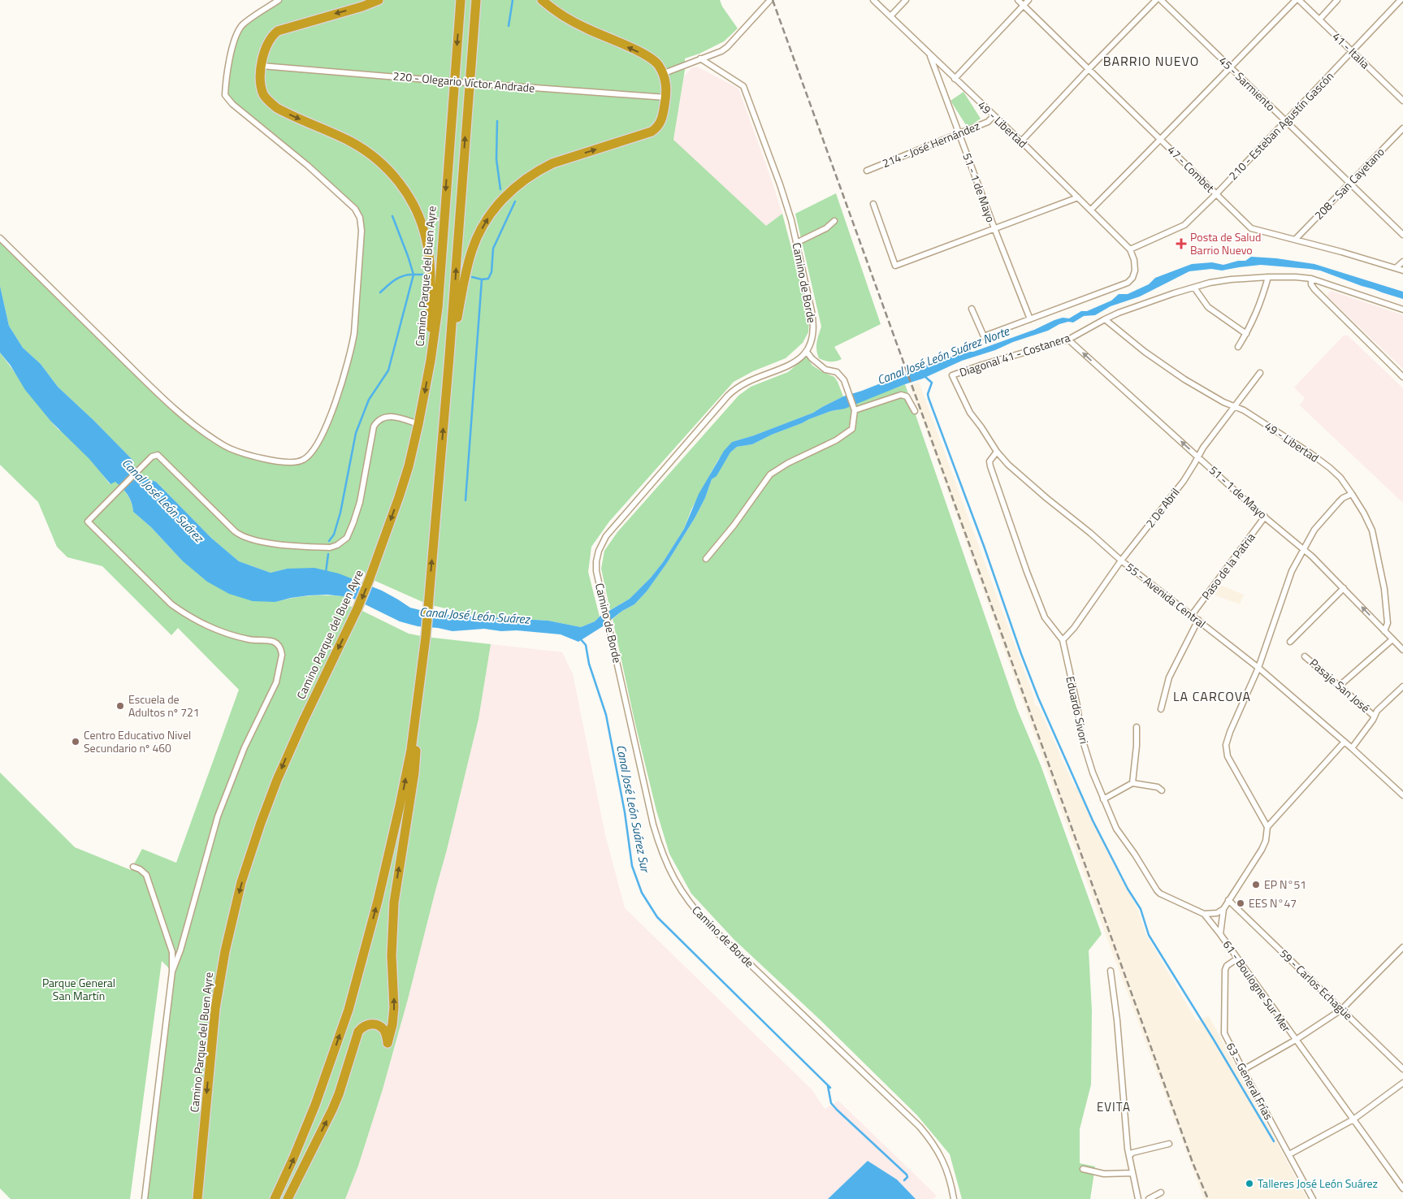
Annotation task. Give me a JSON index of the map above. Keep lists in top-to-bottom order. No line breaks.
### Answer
{"streets":{"highway":["Camino Parque del Buen Ayre"],"street":["41 - Italia","220 - Olegario Víctor Andrade","45 - Sarmiento","49 - Libertad","210 - Esteban Agustín Gascón","214 - José Hernández","47 - Combet","208 - San Cayetano","51 - 1 de Mayo","Camino de Borde","Diagonal 41 - Costanera","2 De Abril","Paso de la Patria","55 - Avenida Central","Pasaje San José","Eduardo Sivori","59 - Carlos Echagüe","61 - Boulogne Sur Mer","63 - General Frías"]},"crossings":[["41 - Italia","210 - Esteban Agustín Gascón"],["45 - Sarmiento","210 - Esteban Agustín Gascón"],["45 - Sarmiento","208 - San Cayetano"],["49 - Libertad","210 - Esteban Agustín Gascón"],["49 - Libertad","214 - José Hernández"],["49 - Libertad","51 - 1 de Mayo"],["49 - Libertad","Diagonal 41 - Costanera"],["49 - Libertad","2 De Abril"],["210 - Esteban Agustín Gascón","47 - Combet"],["214 - José Hernández","51 - 1 de Mayo"],["47 - Combet","208 - San Cayetano"],["51 - 1 de Mayo","Diagonal 41 - Costanera"],["51 - 1 de Mayo","2 De Abril"],["51 - 1 de Mayo","Paso de la Patria"],["Diagonal 41 - Costanera","55 - Avenida Central"],["2 De Abril","55 - Avenida Central"],["2 De Abril","Eduardo Sivori"],["Paso de la Patria","55 - Avenida Central"],["55 - Avenida Central","Eduardo Sivori"],["55 - Avenida Central","61 - Boulogne Sur Mer"],["Eduardo Sivori","61 - Boulogne Sur Mer"],["59 - Carlos Echagüe","61 - Boulogne Sur Mer"],["61 - Boulogne Sur Mer","63 - General Frías"]],"districts":["BARRIO NUEVO","LA CARCOVA","EVITA"],"water":["Canal José León Suárez Norte","Canal José León Suárez","Canal José León Suárez Sur"],"parks":["Parque General San Martín"],"places":{"health":["Posta de Salud Barrio Nuevo"],"other":["Escuela de Adultos nº 721","Centro Educativo Nivel Secundario nº 460","EP N°51","EES N°47","Talleres José León Suárez"]}}
